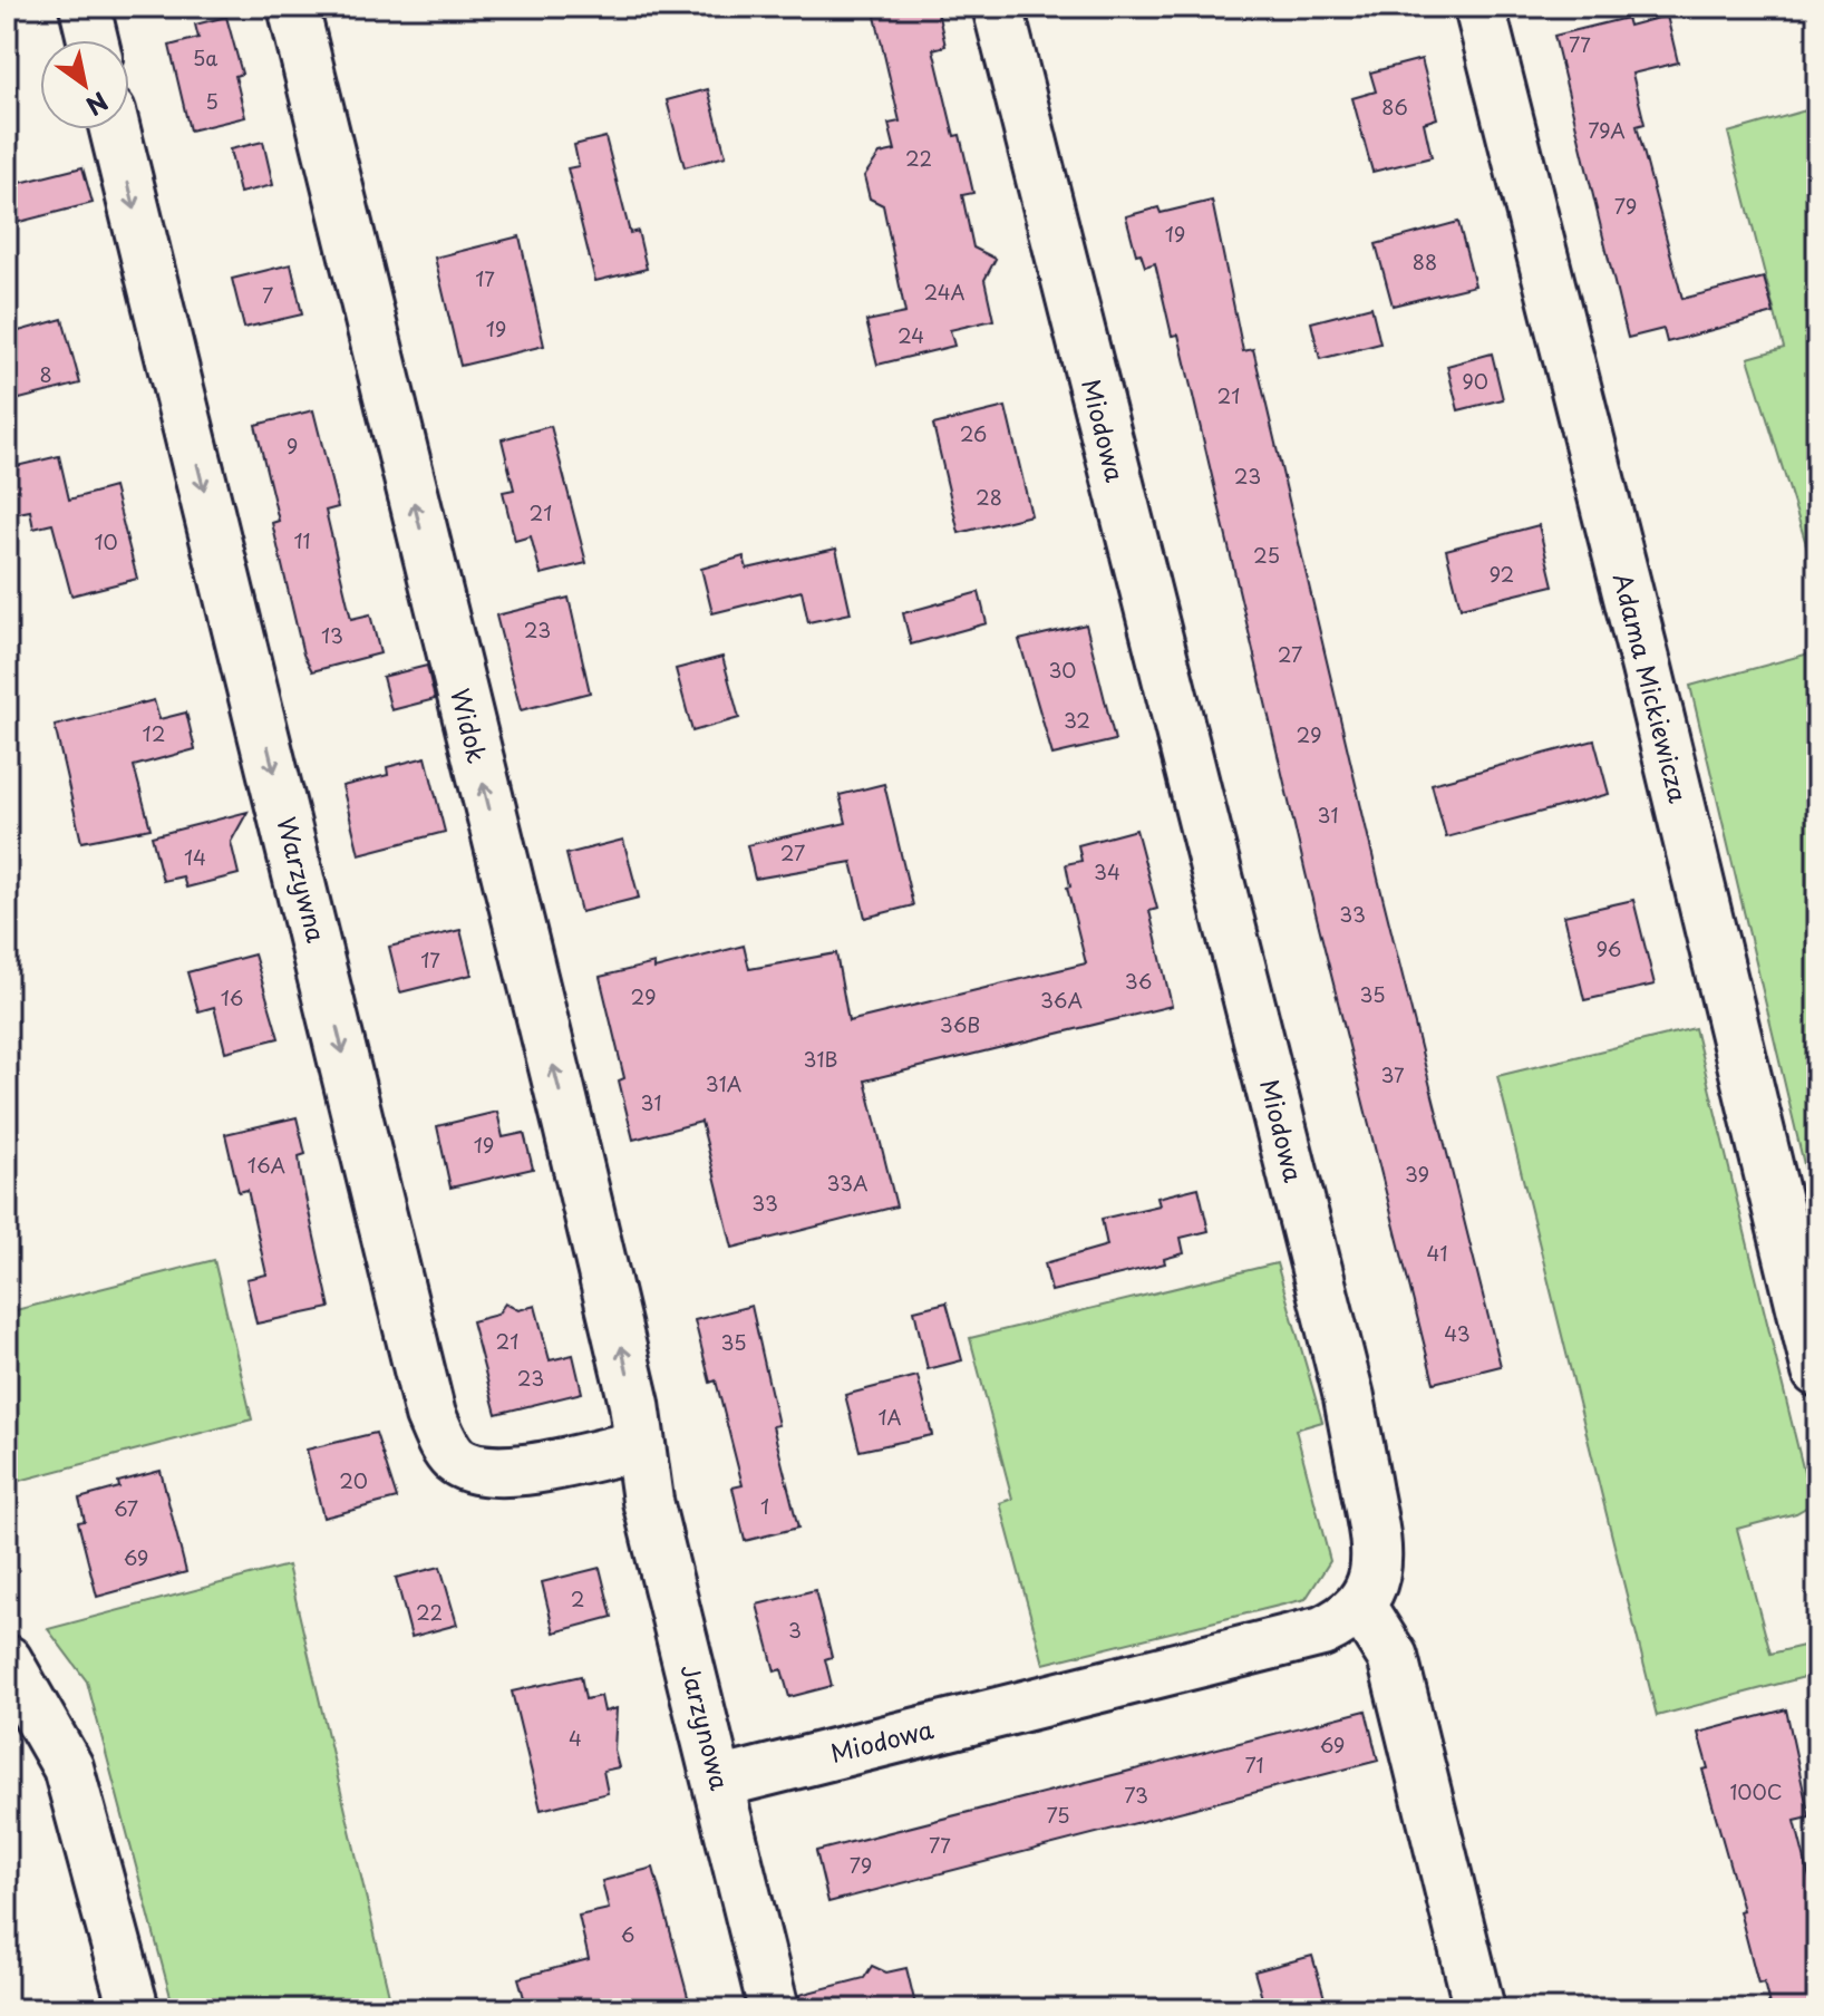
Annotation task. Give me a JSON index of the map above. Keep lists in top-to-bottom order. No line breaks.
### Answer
{"streets":{"street":["Miodowa","Adama Mickiewicza","Widok","Warzywna","Jarzynowa"]},"crossings":[["Miodowa","Jarzynowa"],["Widok","Warzywna"],["Widok","Jarzynowa"],["Warzywna","Jarzynowa"]],"one_way":["Widok","Warzywna"],"house_numbers":["77","5a","5","86","79A","22","79","19","88","17","24A","7","19","24","8","90","21","26","9","23","28","21","11","10","25","92","23","13","27","30","32","12","29","31","27","14","34","33","96","17","36","35","29","16","36A","36B","31B","37","31A","31","19","16A","39","33A","33","41","43","21","35","23","1A","20","1","67","69","2","22","3","4","69","71","100C","73","75","77","79","6"],"north":"bottom right"}
